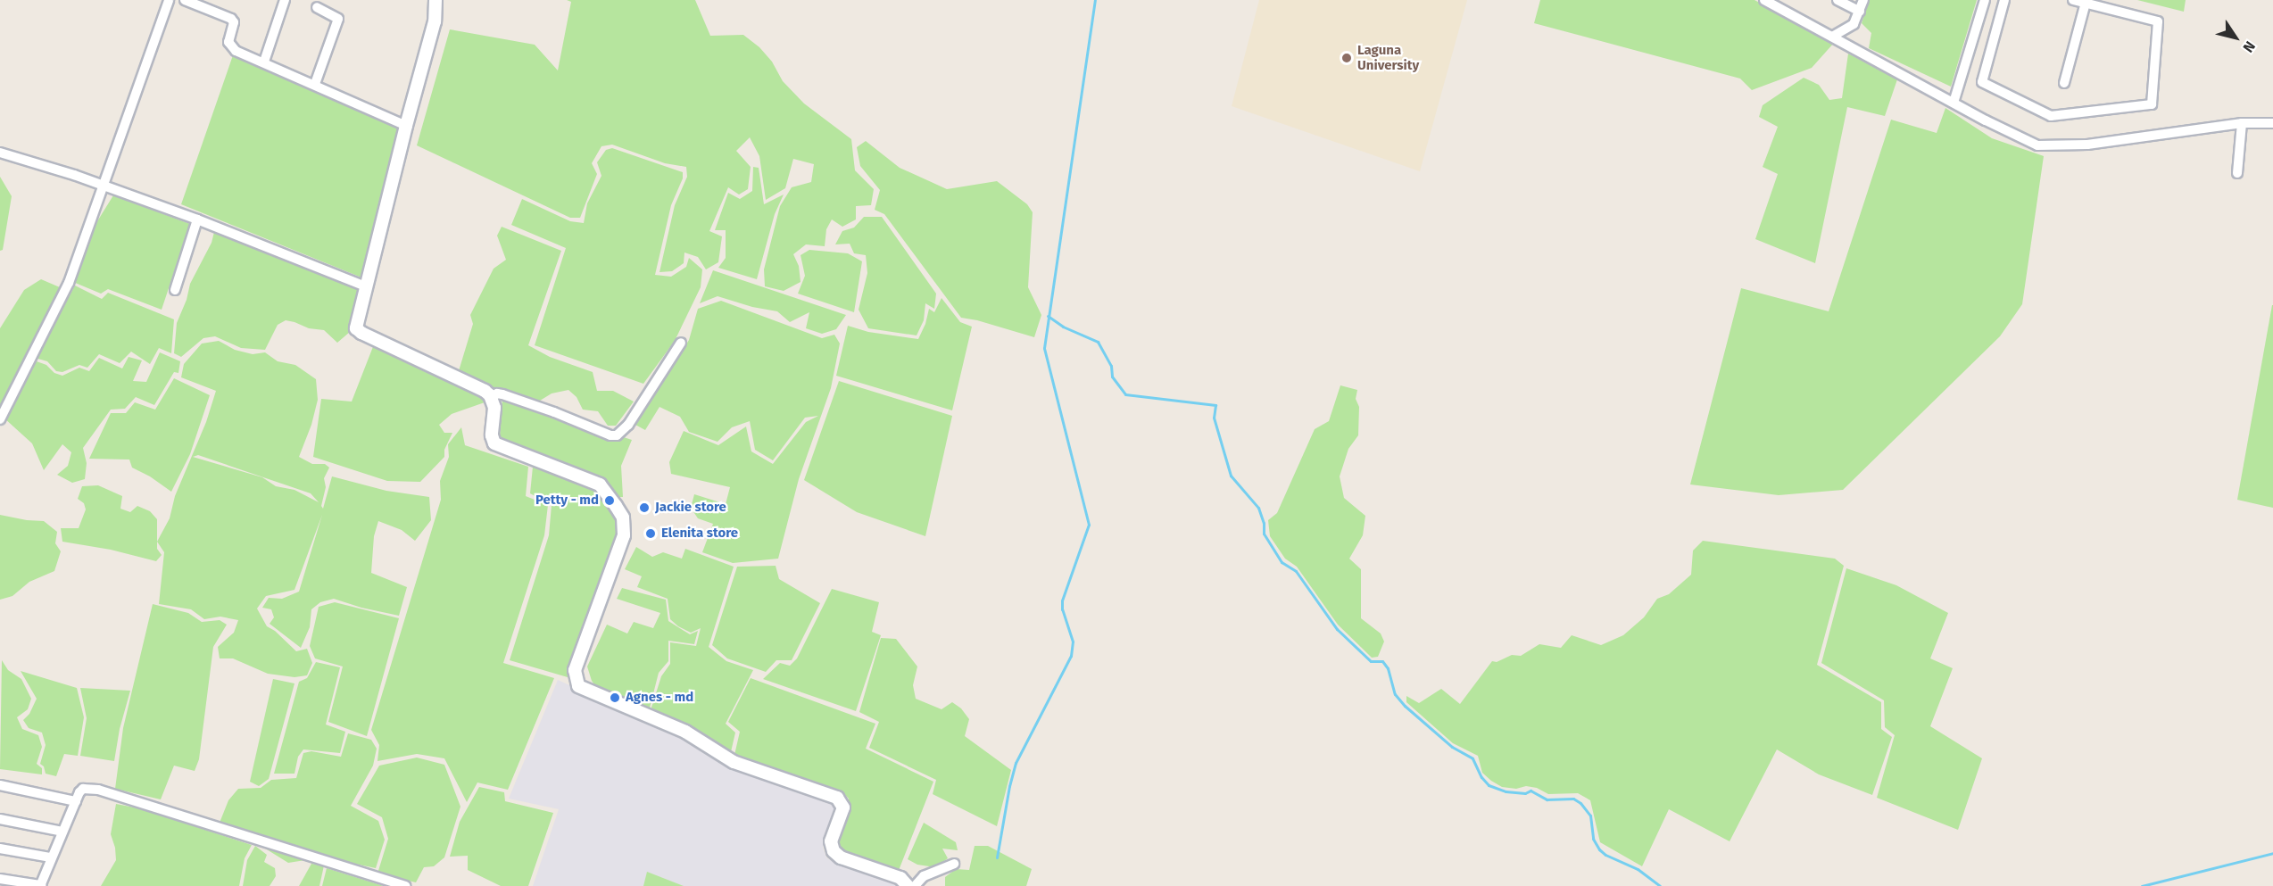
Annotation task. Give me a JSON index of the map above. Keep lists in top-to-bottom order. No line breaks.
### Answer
{"places":["Laguna University","Petty - md","Jackie store","Elenita store","Agnes - md"],"north":"bottom right"}
